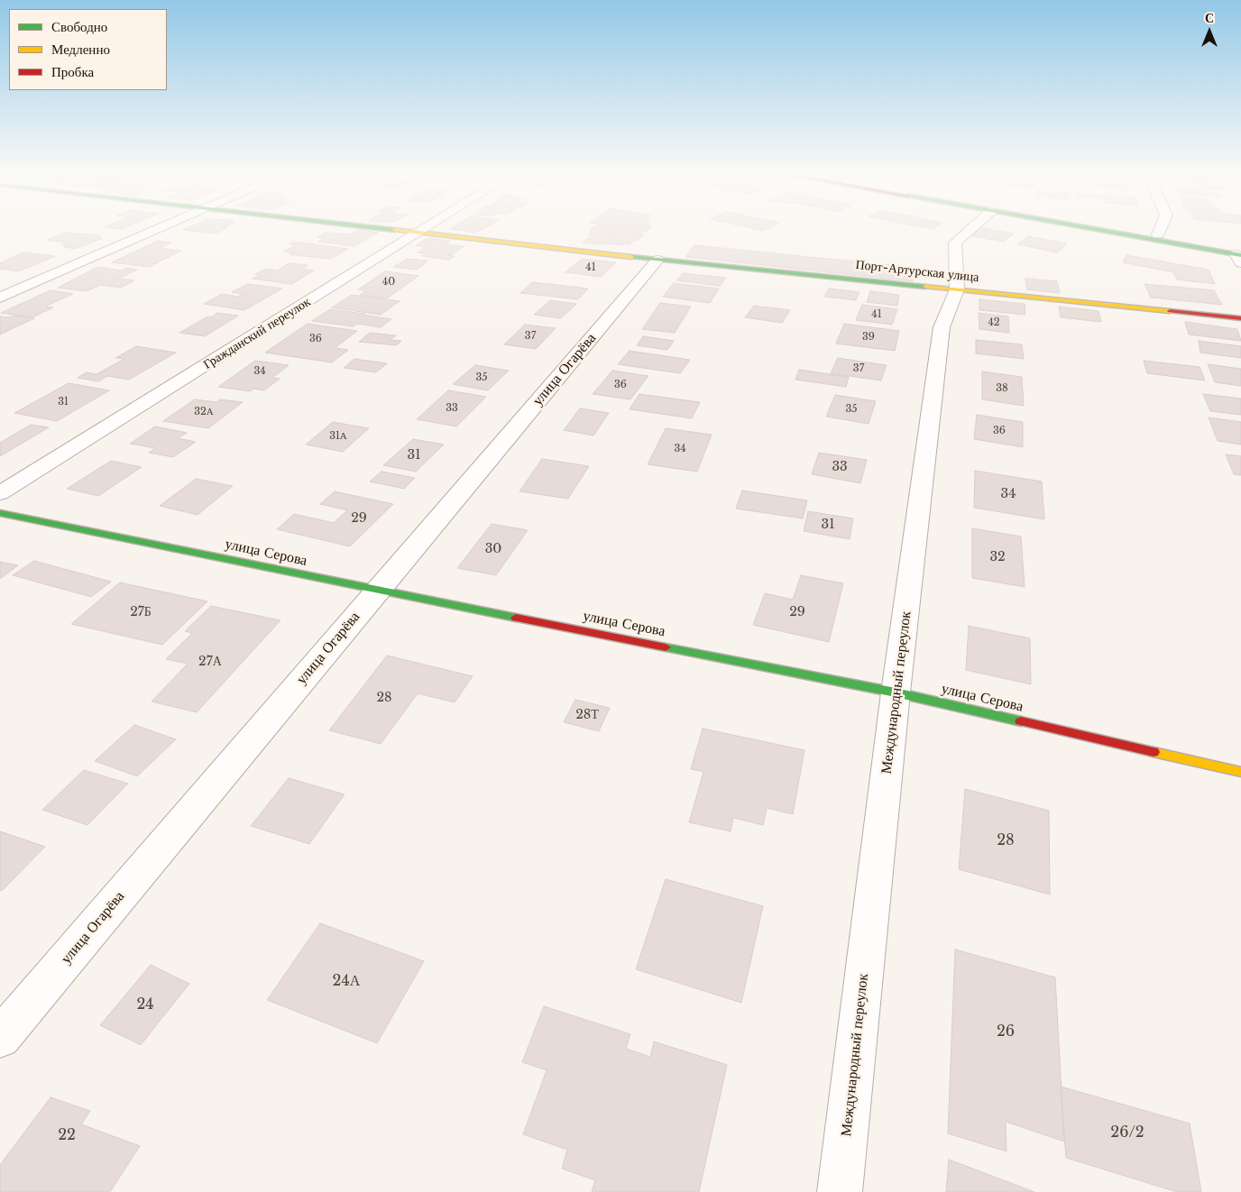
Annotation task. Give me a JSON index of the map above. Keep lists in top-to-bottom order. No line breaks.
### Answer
{"streets":{"street":["Порт-Артурская улица","Гражданский переулок","улица Огарёва","улица Серова","Международный переулок"]},"crossings":[["Порт-Артурская улица","Гражданский переулок"],["Порт-Артурская улица","улица Огарёва"],["Порт-Артурская улица","Международный переулок"],["улица Огарёва","улица Серова"],["улица Серова","Международный переулок"]],"house_numbers":["41","40","41","42","37","39","36","37","34","35","36","38","31","33","35","32А","36","31А","34","31","33","34","29","31","30","32","27Б","29","27А","28","28Т","28","24А","24","26","26/2","22"],"legend":["Свободно","Медленно","Пробка"],"north":"top"}
